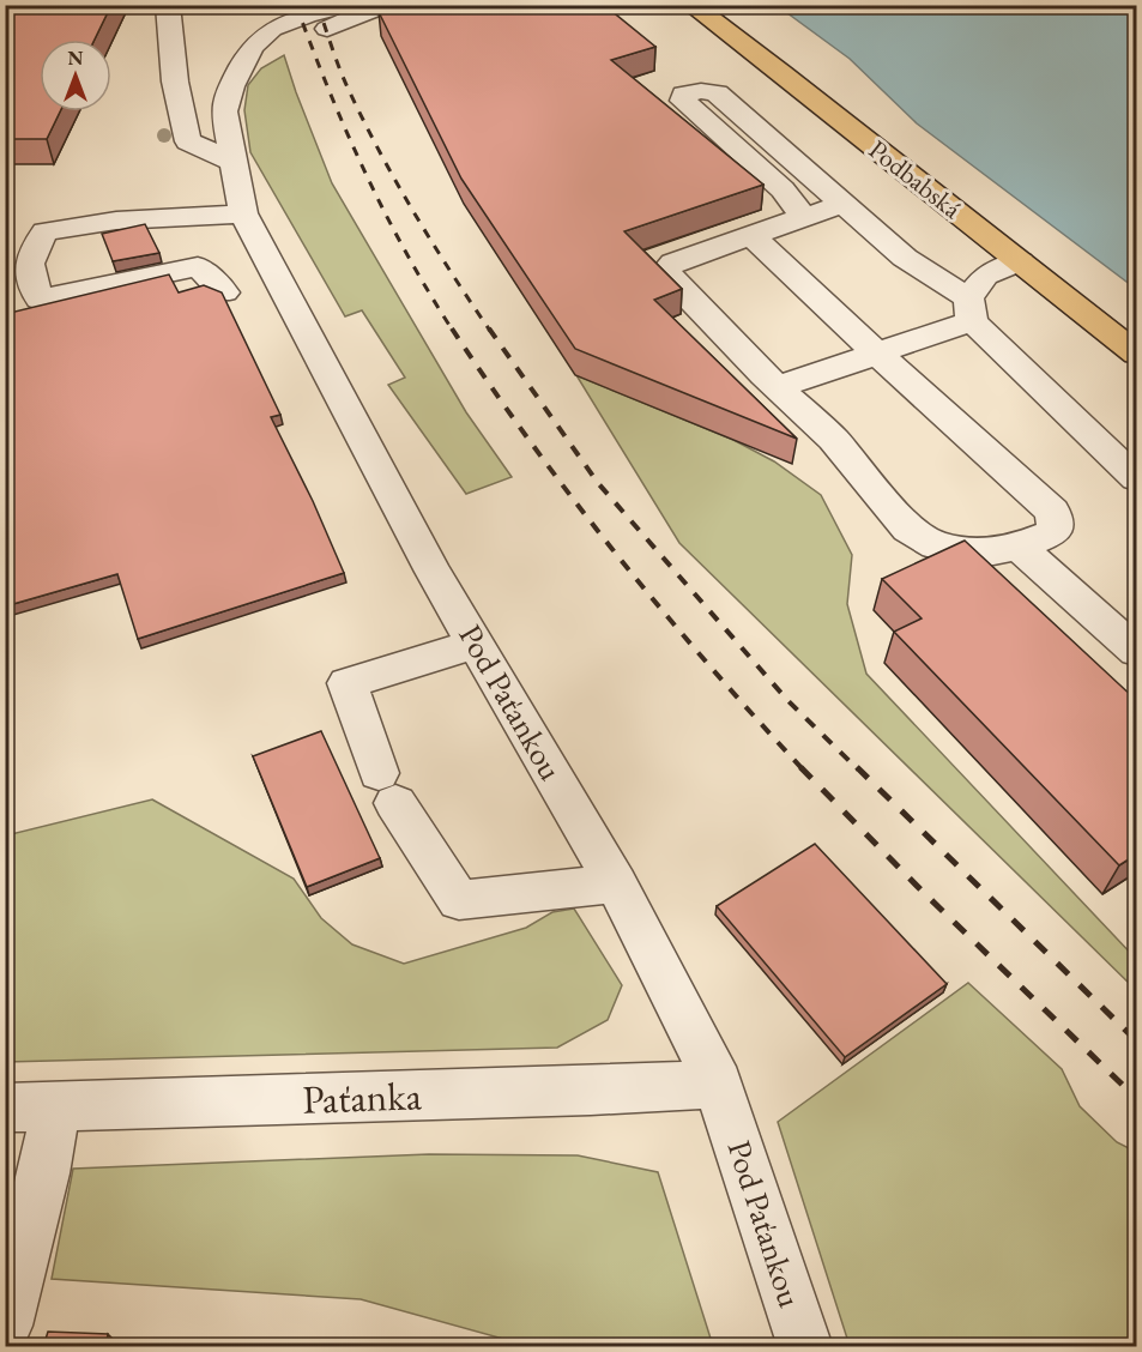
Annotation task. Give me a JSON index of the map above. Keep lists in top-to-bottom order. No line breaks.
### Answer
{"streets":{"main road":["Podbabská"],"street":["Pod Paťankou","Paťanka"]},"crossings":[["Pod Paťankou","Paťanka"]],"north":"top"}
